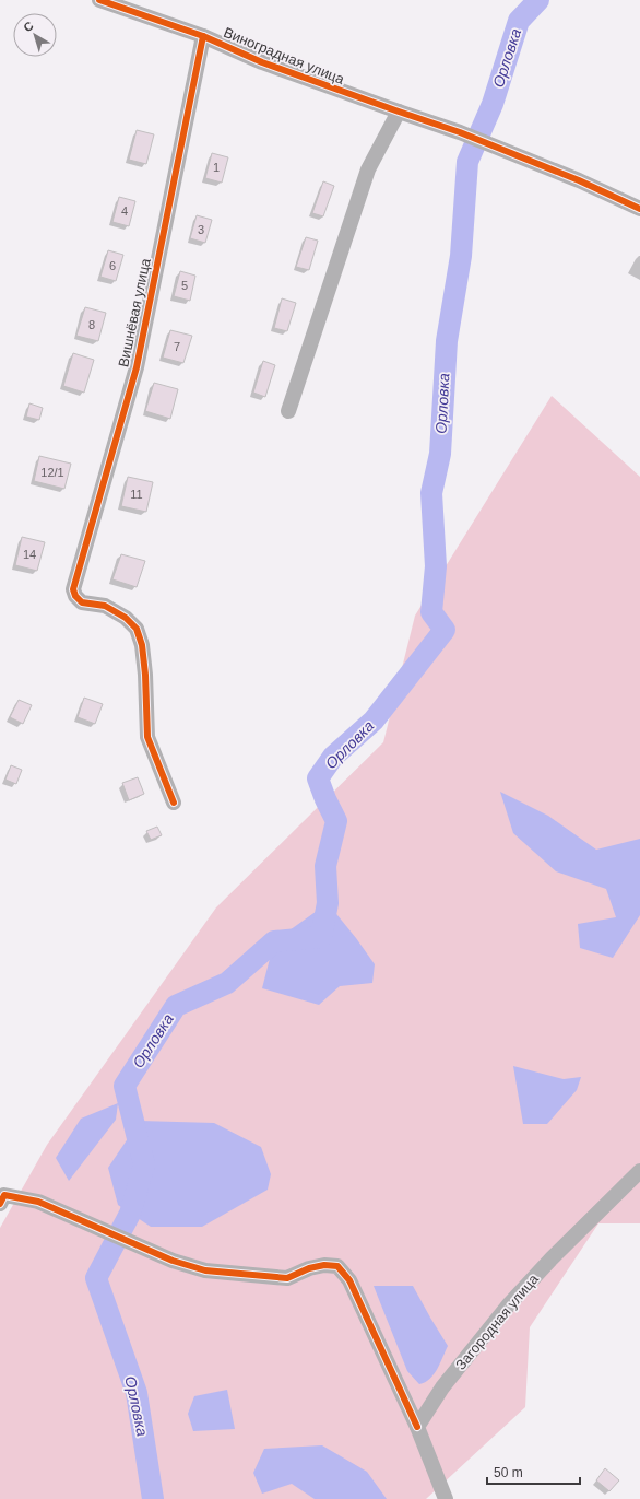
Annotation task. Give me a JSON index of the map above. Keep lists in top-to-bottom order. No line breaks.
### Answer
{"streets":{"street":["Виноградная улица","Вишнёвая улица","Загородная улица"]},"crossings":[["Виноградная улица","Вишнёвая улица"]],"water":["Орловка"],"house_numbers":["1","4","3","6","5","8","7","12/1","11","14"],"scale_bar":"50 m","north":"top left"}
